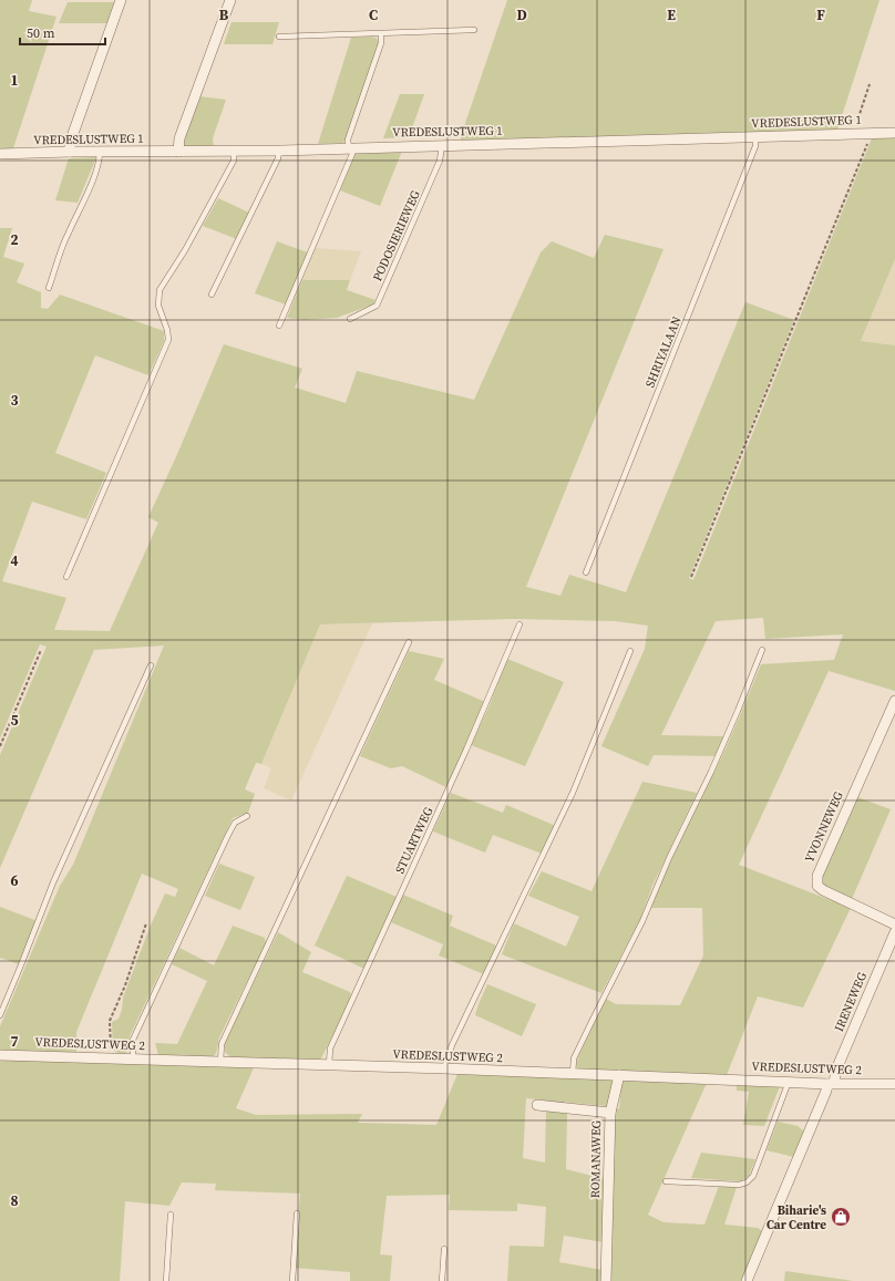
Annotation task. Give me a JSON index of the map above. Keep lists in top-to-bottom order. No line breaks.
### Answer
{"streets":{"street":["VREDESLUSTWEG 1","YVONNEWEG","IRENEWEG","VREDESLUSTWEG 2","ROMANAWEG"],"lane":["PODOSIERIEWEG","SHRIYALAAN","STUARTWEG"]},"crossings":[["VREDESLUSTWEG 1","PODOSIERIEWEG"],["VREDESLUSTWEG 1","SHRIYALAAN"],["STUARTWEG","VREDESLUSTWEG 2"],["IRENEWEG","VREDESLUSTWEG 2"]],"places":{"shop":["Biharie's Car Centre"]},"scale_bar":"50 m","grid":{"columns":["B","C","D","E","F"],"rows":["1","2","3","4","5","6","7","8"]}}
